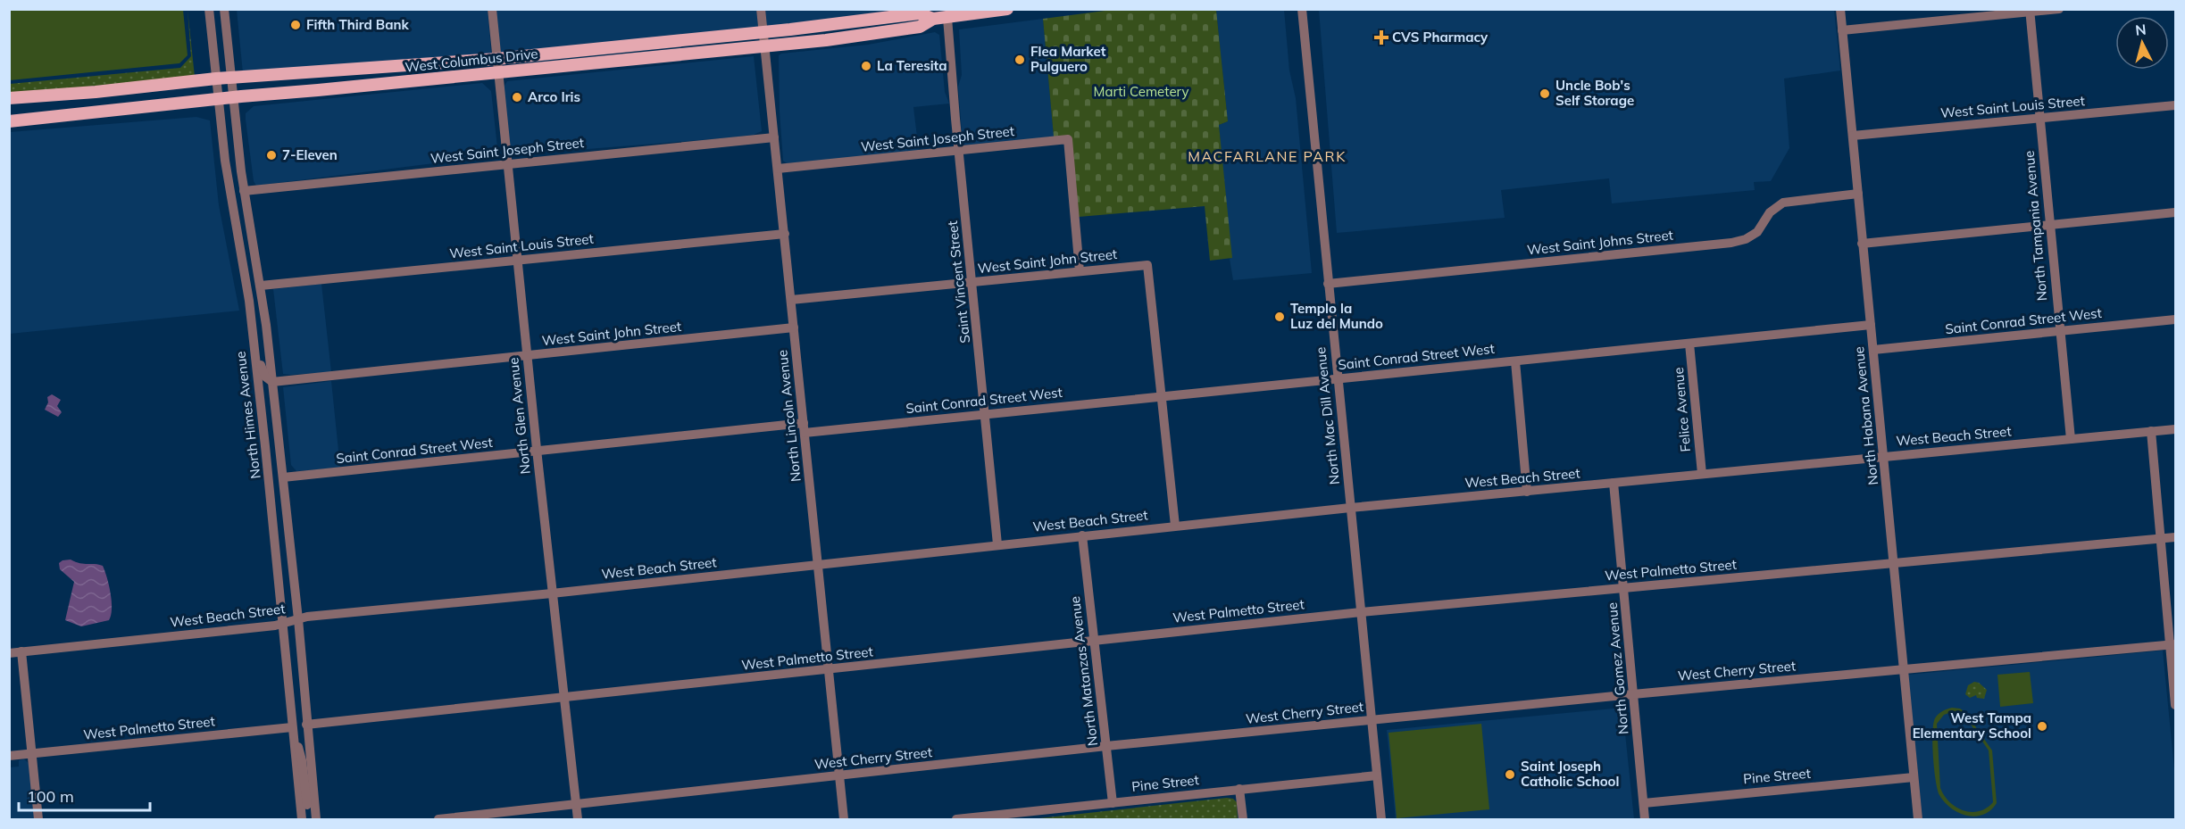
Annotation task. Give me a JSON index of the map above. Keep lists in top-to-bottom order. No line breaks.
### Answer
{"streets":{"main road":["West Columbus Drive"],"street":["West Saint Louis Street","West Saint Joseph Street","North Tampania Avenue","West Saint Johns Street","West Saint John Street","Saint Vincent Street","Saint Conrad Street West","Felice Avenue","North Himes Avenue","North Glen Avenue","North Lincoln Avenue","North Mac Dill Avenue","North Habana Avenue","West Beach Street","West Palmetto Street","North Gomez Avenue","North Matanzas Avenue","West Cherry Street","Pine Street"]},"crossings":[["West Columbus Drive","Saint Vincent Street"],["West Columbus Drive","North Himes Avenue"],["West Columbus Drive","North Glen Avenue"],["West Columbus Drive","North Lincoln Avenue"],["West Saint Louis Street","North Tampania Avenue"],["West Saint Louis Street","North Himes Avenue"],["West Saint Louis Street","North Glen Avenue"],["West Saint Louis Street","North Lincoln Avenue"],["West Saint Louis Street","North Habana Avenue"],["West Saint Joseph Street","West Saint John Street"],["West Saint Joseph Street","Saint Vincent Street"],["West Saint Joseph Street","North Himes Avenue"],["West Saint Joseph Street","North Glen Avenue"],["West Saint Joseph Street","North Lincoln Avenue"],["North Tampania Avenue","Saint Conrad Street West"],["North Tampania Avenue","West Beach Street"],["West Saint Johns Street","North Mac Dill Avenue"],["West Saint Johns Street","North Habana Avenue"],["West Saint John Street","Saint Vincent Street"],["West Saint John Street","Saint Conrad Street West"],["West Saint John Street","North Himes Avenue"],["West Saint John Street","North Glen Avenue"],["West Saint John Street","North Lincoln Avenue"],["Saint Vincent Street","Saint Conrad Street West"],["Saint Vincent Street","West Beach Street"],["Saint Conrad Street West","Felice Avenue"],["Saint Conrad Street West","North Himes Avenue"],["Saint Conrad Street West","North Glen Avenue"],["Saint Conrad Street West","North Lincoln Avenue"],["Saint Conrad Street West","North Mac Dill Avenue"],["Saint Conrad Street West","North Habana Avenue"],["Felice Avenue","West Beach Street"],["North Himes Avenue","West Beach Street"],["North Himes Avenue","West Palmetto Street"],["North Glen Avenue","West Beach Street"],["North Glen Avenue","West Palmetto Street"],["North Glen Avenue","West Cherry Street"],["North Lincoln Avenue","West Beach Street"],["North Lincoln Avenue","West Palmetto Street"],["North Lincoln Avenue","West Cherry Street"],["North Mac Dill Avenue","West Beach Street"],["North Mac Dill Avenue","West Palmetto Street"],["North Mac Dill Avenue","West Cherry Street"],["North Mac Dill Avenue","Pine Street"],["North Habana Avenue","West Beach Street"],["North Habana Avenue","West Palmetto Street"],["North Habana Avenue","West Cherry Street"],["North Habana Avenue","Pine Street"],["West Beach Street","North Gomez Avenue"],["West Beach Street","North Matanzas Avenue"],["West Palmetto Street","North Gomez Avenue"],["West Palmetto Street","North Matanzas Avenue"],["North Gomez Avenue","West Cherry Street"],["North Gomez Avenue","Pine Street"],["North Matanzas Avenue","West Cherry Street"],["North Matanzas Avenue","Pine Street"]],"districts":["MACFARLANE PARK"],"parks":["Marti Cemetery"],"places":{"other":["Fifth Third Bank","Flea Market Pulguero","La Teresita","Uncle Bob's Self Storage","Arco Iris","7-Eleven","Templo la Luz del Mundo","West Tampa Elementary School","Saint Joseph Catholic School"],"health":["CVS Pharmacy"]},"scale_bar":"100 m","north":"top"}
